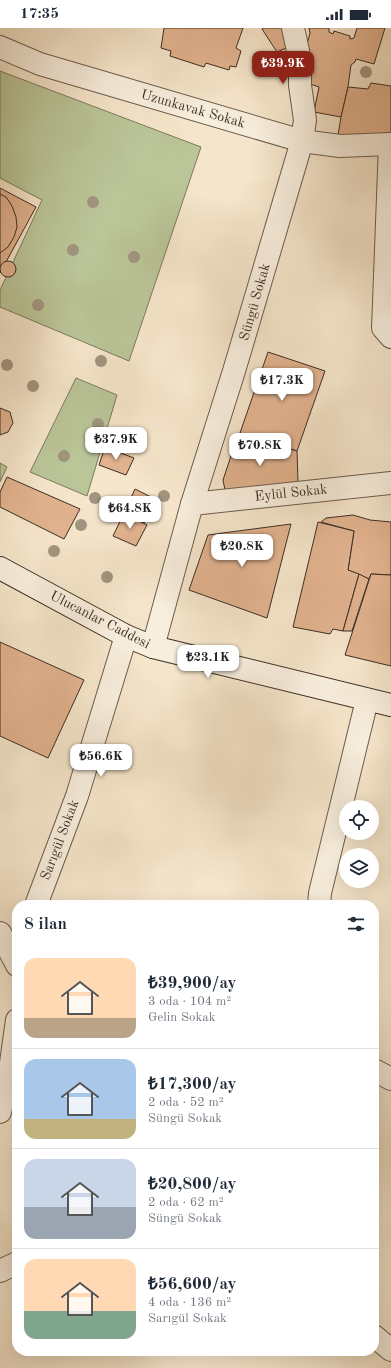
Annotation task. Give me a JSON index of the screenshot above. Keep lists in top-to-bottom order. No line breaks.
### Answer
{"streets":{"street":["Uzunkavak Sokak","Süngü Sokak","Eylül Sokak","Ulucanlar Caddesi","Sarıgül Sokak"]},"crossings":[["Uzunkavak Sokak","Süngü Sokak"],["Süngü Sokak","Eylül Sokak"],["Süngü Sokak","Ulucanlar Caddesi"],["Ulucanlar Caddesi","Sarıgül Sokak"]],"page":{"status":"17:35","price":["₺39.9K","₺17.3K","₺37.9K","₺70.8K","₺64.8K","₺20.8K","₺23.1K","₺56.6K"],"heading":"8 ilan","list":[{"name":"₺39,900/ay","note":"3 oda · 104 m² · Gelin Sokak"},{"name":"₺17,300/ay","note":"2 oda · 52 m² · Süngü Sokak"},{"name":"₺20,800/ay","note":"2 oda · 62 m² · Süngü Sokak"},{"name":"₺56,600/ay","note":"4 oda · 136 m² · Sarıgül Sokak"}]}}
